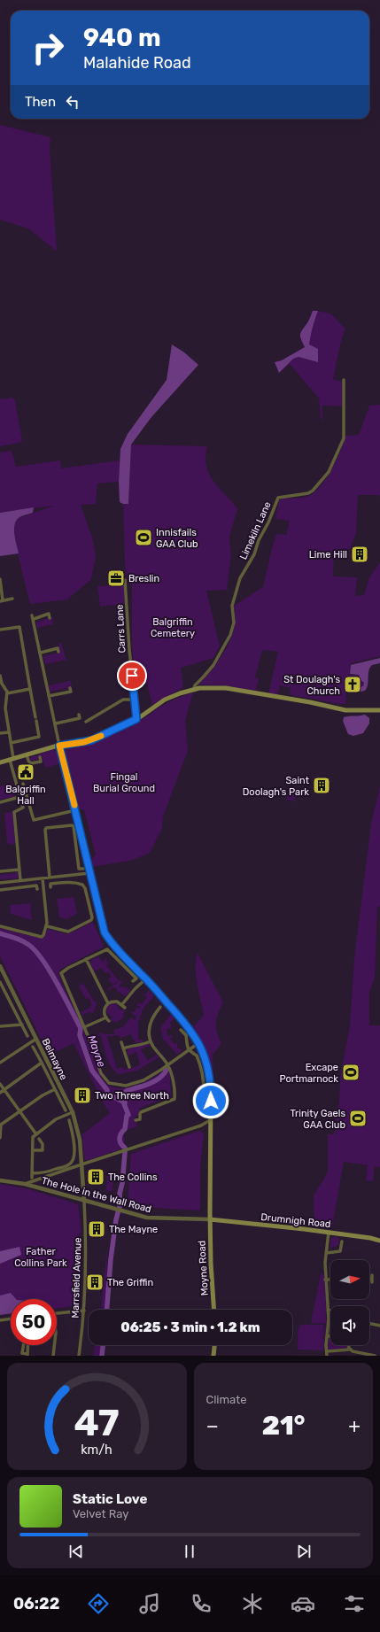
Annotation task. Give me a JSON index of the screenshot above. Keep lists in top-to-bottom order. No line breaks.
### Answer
{"streets":{"main road":["Drumnigh Road","Moyne Road"],"street":["Limekiln Lane","Carrs Lane","Belmayne","The Hole in the Wall Road","Marrsfield Avenue"]},"crossings":[["Belmayne","The Hole in the Wall Road"],["Belmayne","Marrsfield Avenue"],["The Hole in the Wall Road","Drumnigh Road"],["The Hole in the Wall Road","Moyne Road"],["The Hole in the Wall Road","Marrsfield Avenue"],["Drumnigh Road","Moyne Road"]],"water":["Mayne"],"parks":["Balgriffin Cemetery","Fingal Burial Ground","Father Collins Park"],"places":{"sports":["Innisfails GAA Club","Excape Portmarnock","Trinity Gaels GAA Club"],"building":["Lime Hill","Saint Doolagh's Park","Two Three North","The Collins","The Mayne","The Griffin"],"office":["Breslin"],"church":["St Doulagh's Church"],"public building":["Balgriffin Hall"]},"north":"right","page":{"turn":["940 m","Malahide Road"],"then":"Then","limit":"50","trip":"06:25 · 3 min · 1.2 km","tile":"Climate","heat":["−","21°","+"],"song":["Static Love","Velvet Ray"],"tabs":"06:22","gauge":["47","km/h"]}}
